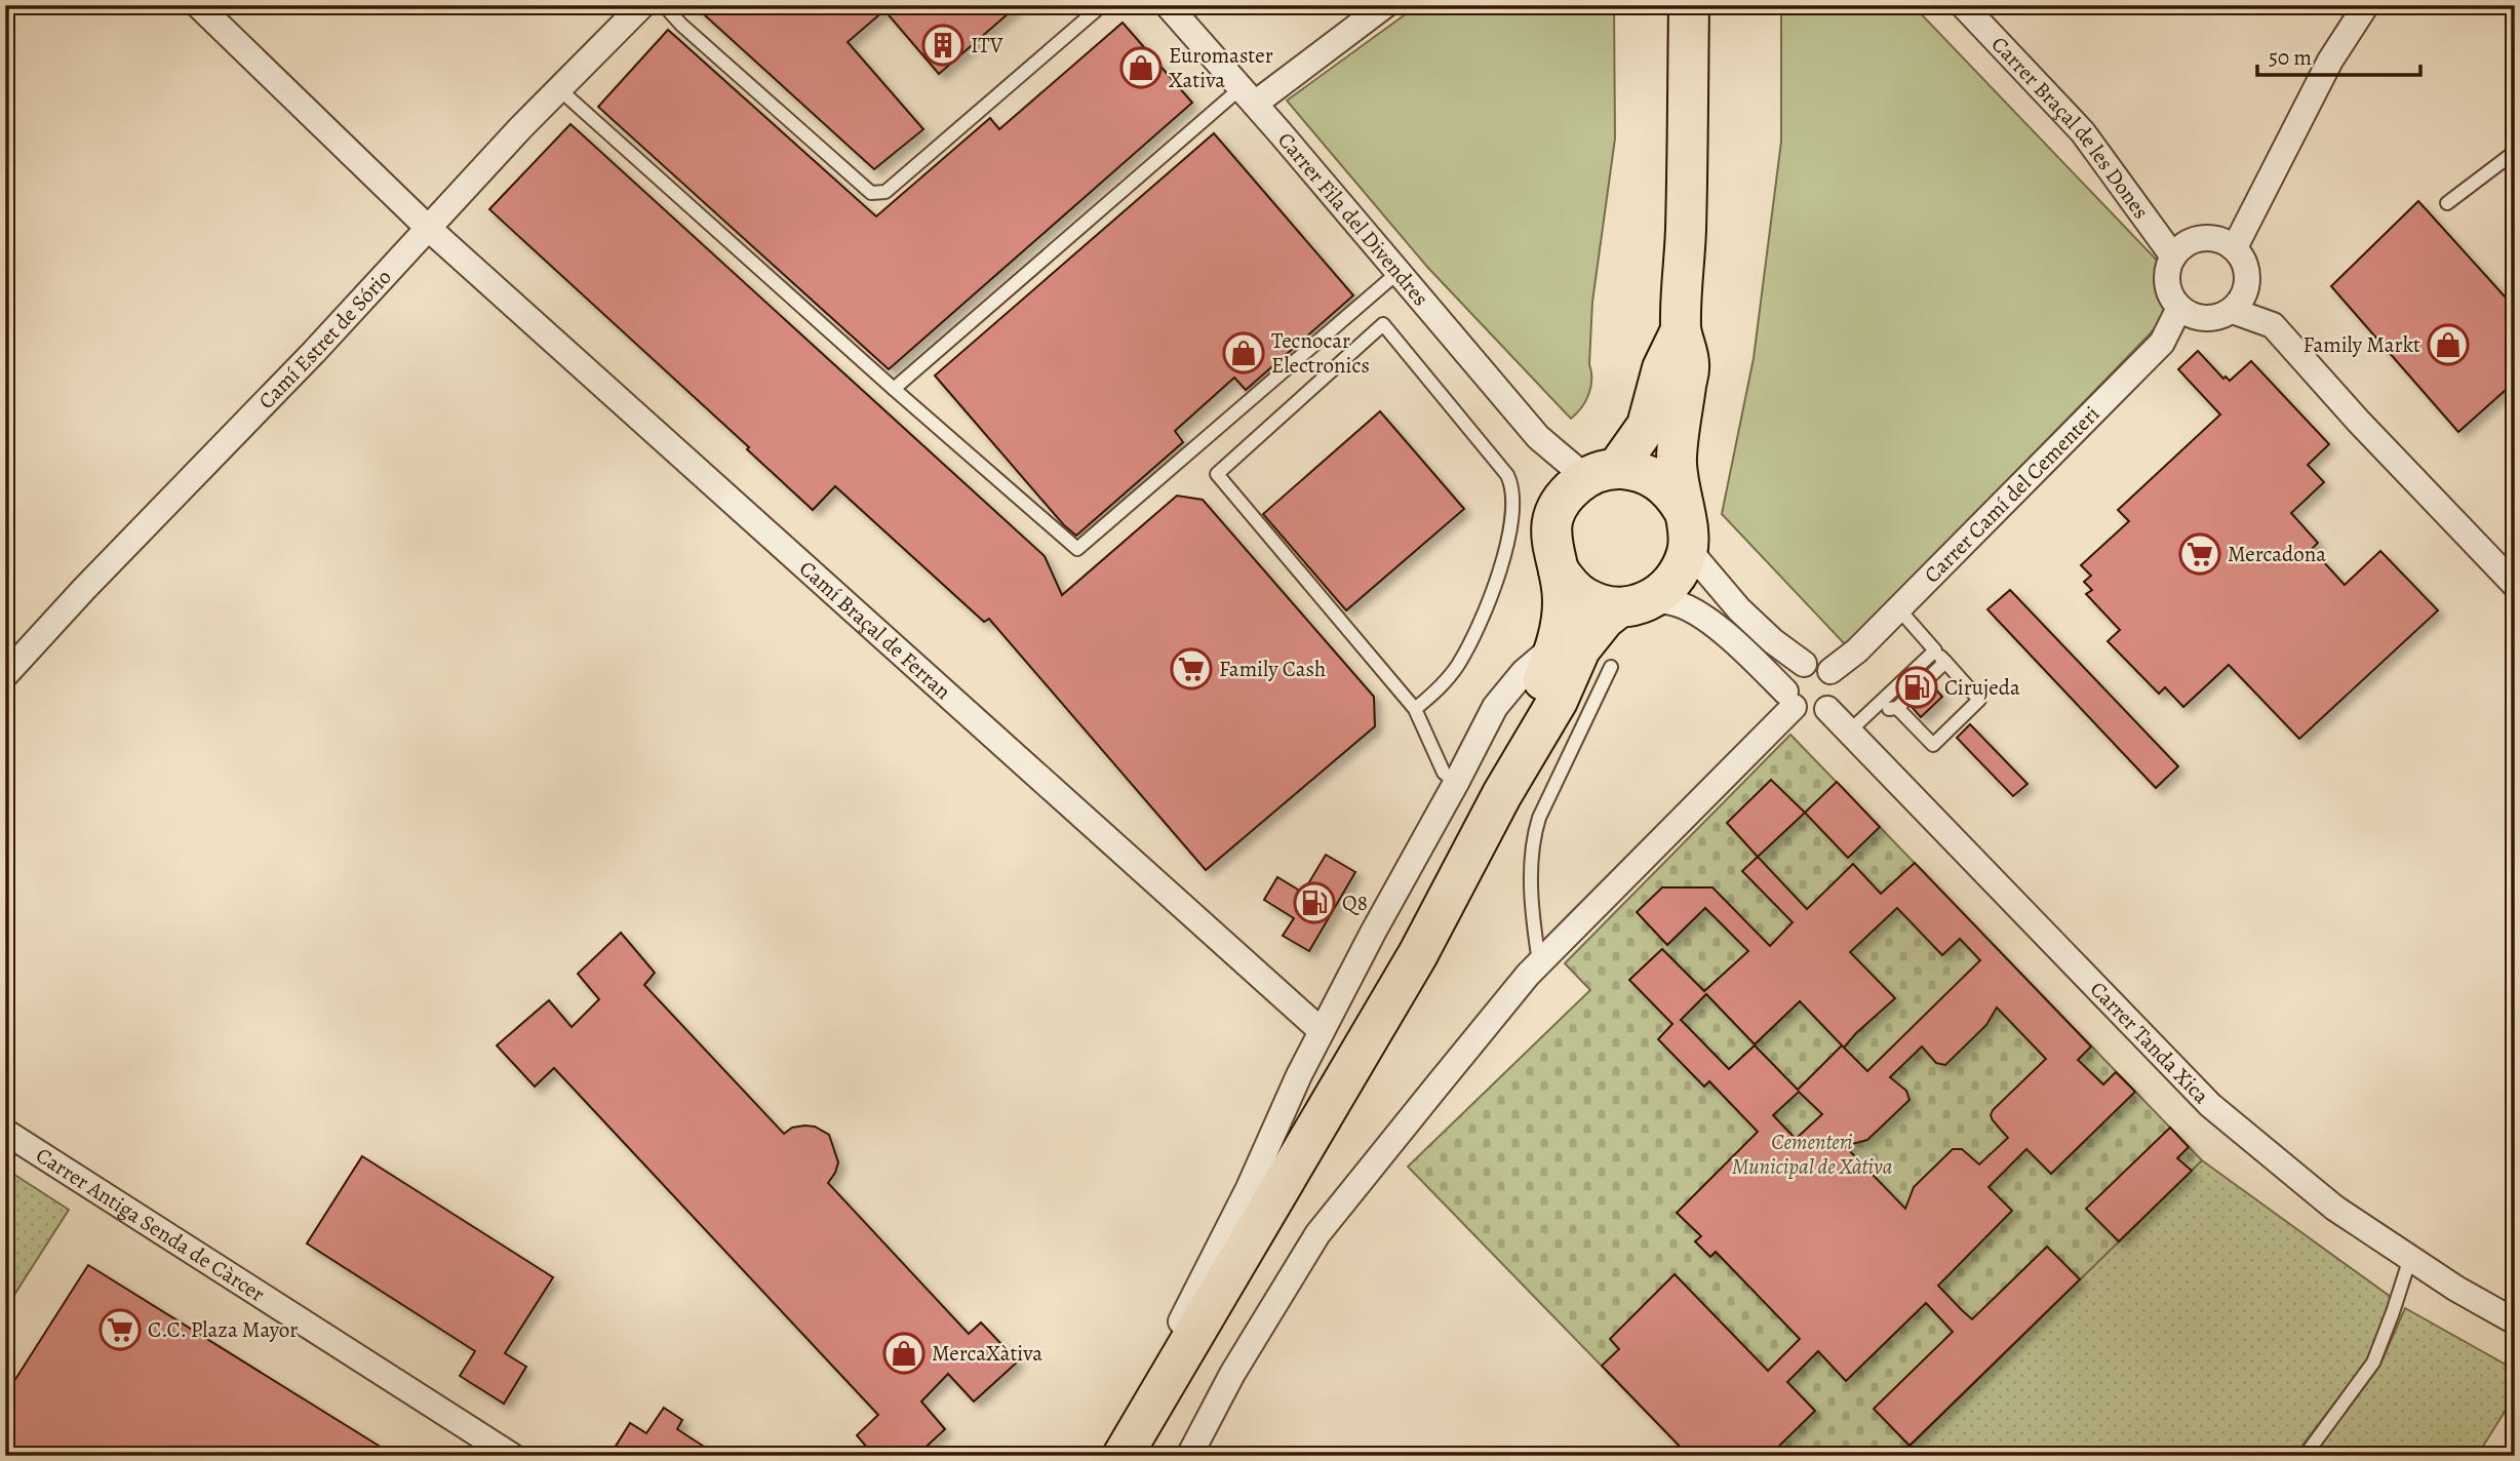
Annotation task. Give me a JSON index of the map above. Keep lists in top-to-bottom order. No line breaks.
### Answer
{"streets":{"street":["Carrer Braçal de les Dones","Carrer Fila del Divendres","Camí Estret de Sório","Carrer Camí del Cementeri","Camí Braçal de Ferran","Carrer Tanda Xica","Carrer Antiga Senda de Càrcer"]},"crossings":[["Carrer Braçal de les Dones","Carrer Camí del Cementeri"],["Camí Estret de Sório","Camí Braçal de Ferran"],["Carrer Camí del Cementeri","Carrer Tanda Xica"]],"parks":["Cementeri Municipal de Xàtiva"],"places":{"building":["ITV"],"shop":["Euromaster Xativa","Family Markt","Tecnocar Electronics","MercaXàtiva"],"supermarket":["Mercadona","Family Cash","C.C. Plaza Mayor"],"fuel station":["Cirujeda","Q8"]},"scale_bar":"50 m"}
